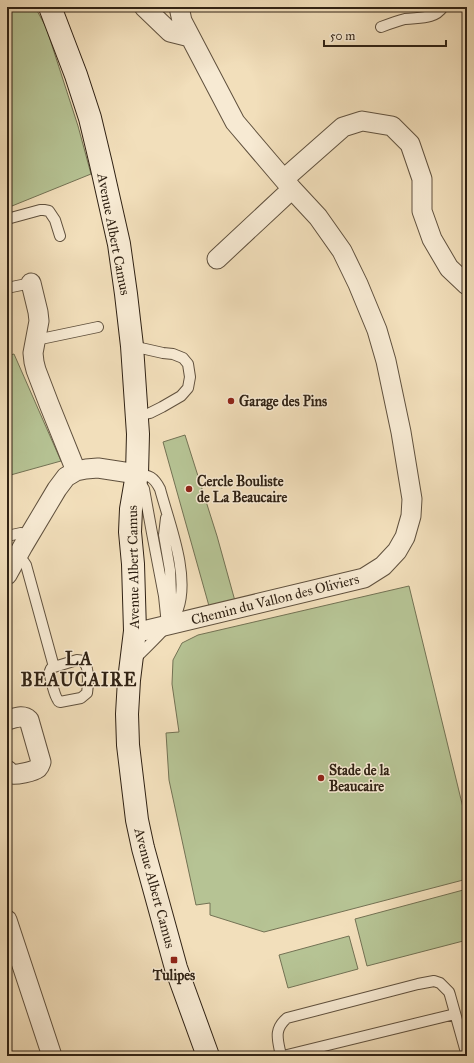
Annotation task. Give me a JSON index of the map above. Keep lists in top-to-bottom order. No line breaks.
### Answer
{"streets":{"street":["Avenue Albert Camus","Chemin du Vallon des Oliviers"]},"crossings":[["Avenue Albert Camus","Chemin du Vallon des Oliviers"]],"districts":["LA BEAUCAIRE"],"places":{"other":["Garage des Pins","Cercle Bouliste de La Beaucaire","Stade de la Beaucaire"],"transit":["Tulipes"]},"scale_bar":"50 m"}
